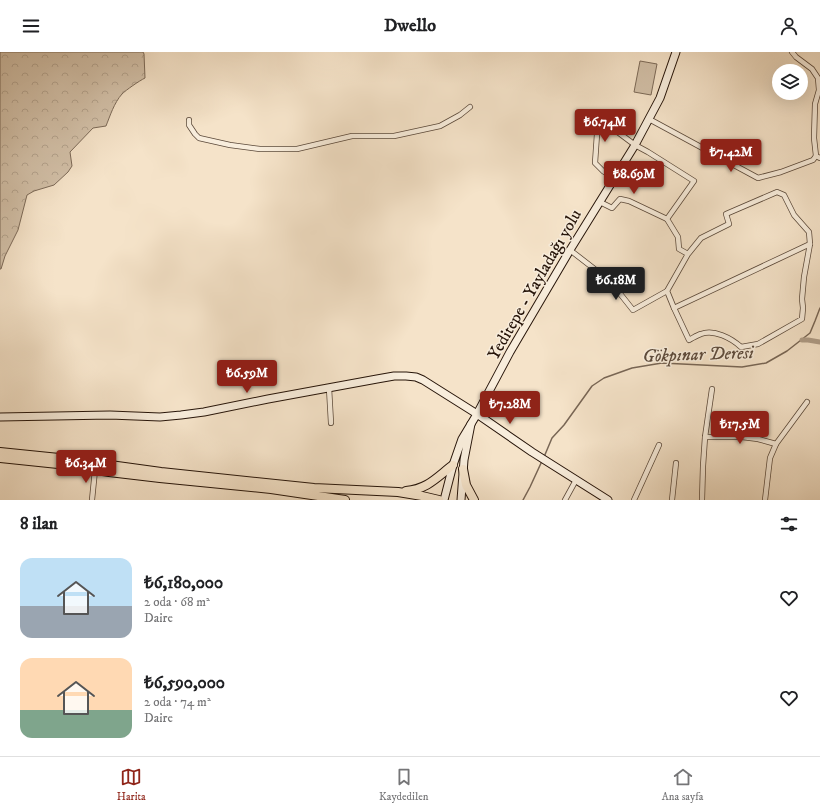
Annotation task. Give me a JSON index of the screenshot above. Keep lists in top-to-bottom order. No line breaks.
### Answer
{"streets":{"main road":["Yeditepe - Yayladağı yolu"]},"water":["Gökpınar Deresi"],"page":{"header":"Dwello","price":["₺6.74M","₺7.42M","₺8.69M","₺6.18M","₺6.59M","₺7.28M","₺17.5M","₺6.34M"],"heading":"8 ilan","list":[{"name":"₺6,180,000","note":"2 oda · 68 m² · Daire"},{"name":"₺6,590,000","note":"2 oda · 74 m² · Daire"}],"tabs":["Harita","Kaydedilen","Ana sayfa"]}}
